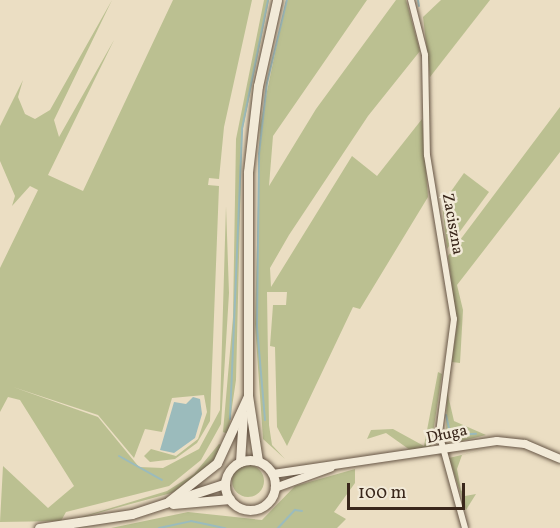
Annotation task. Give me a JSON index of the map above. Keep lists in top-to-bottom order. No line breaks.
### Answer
{"streets":{"street":["Zaciszna","Długa"]},"crossings":[["Zaciszna","Długa"]],"scale_bar":"100 m"}
